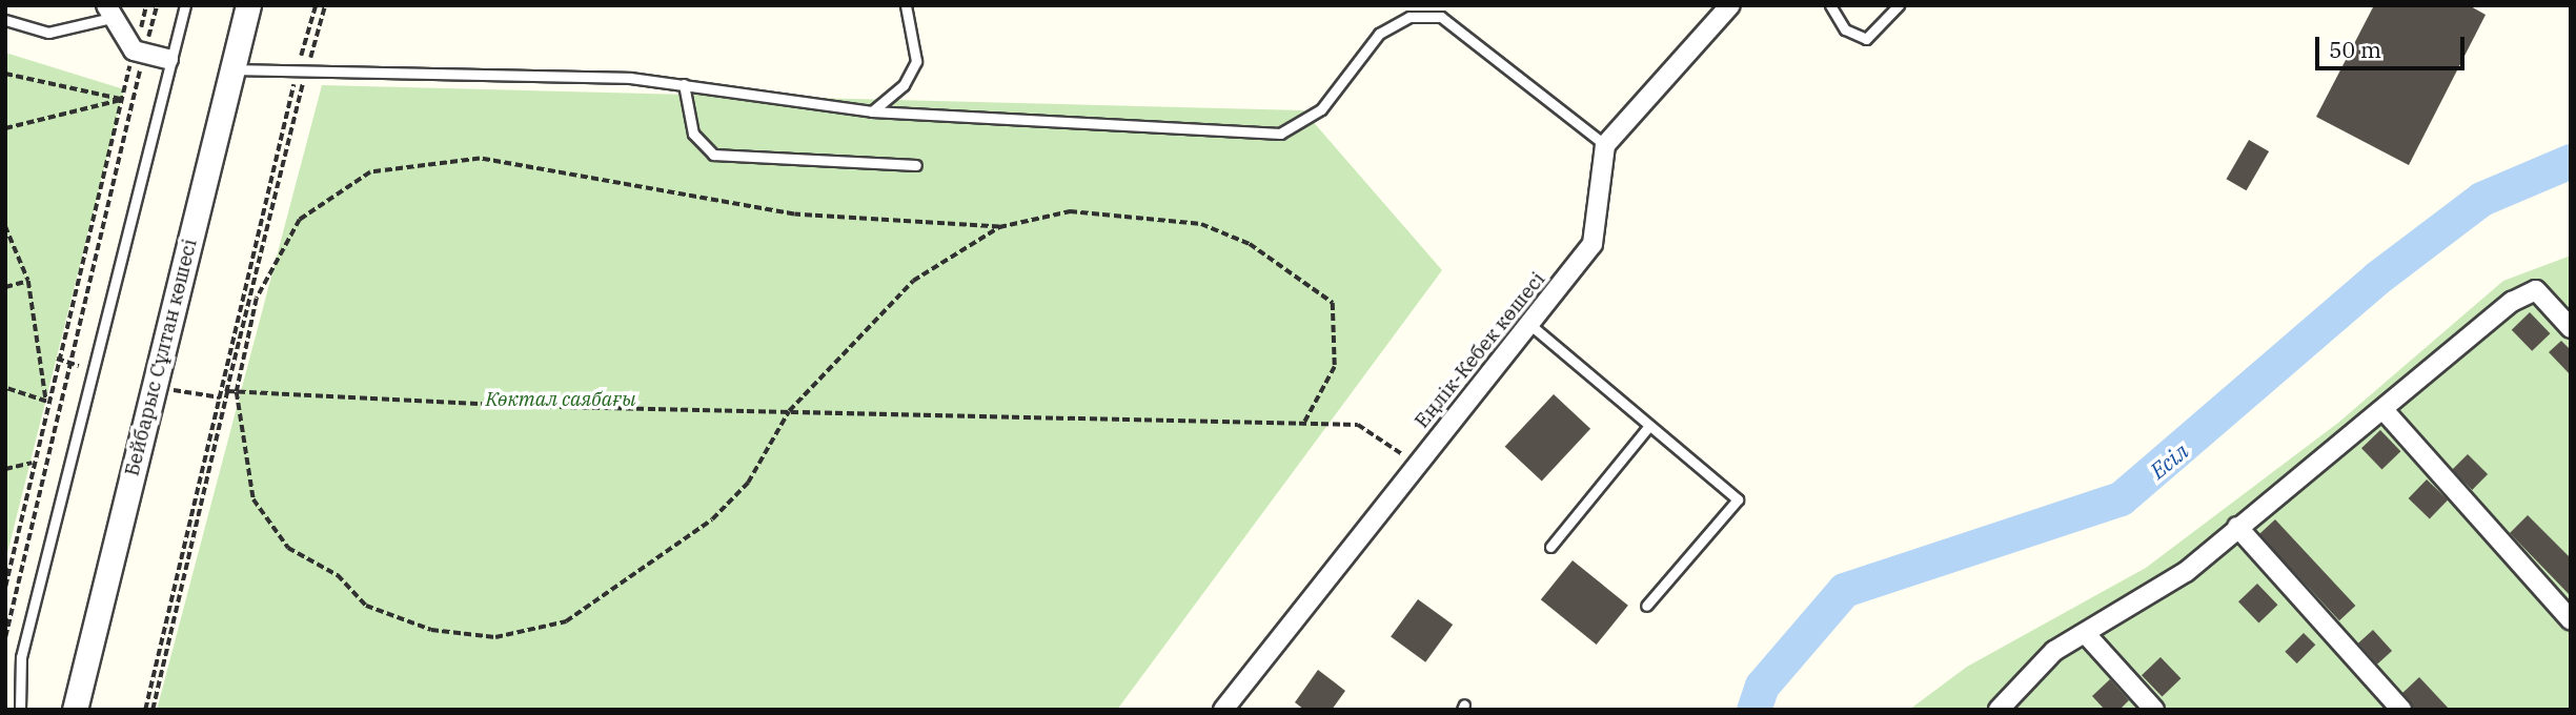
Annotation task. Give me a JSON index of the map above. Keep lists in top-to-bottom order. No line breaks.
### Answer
{"streets":{"street":["Еңлік-Кебек көшесі","Бейбарыс Сұлтан көшесі"]},"water":["Есіл"],"parks":["Көктал саябағы"],"scale_bar":"50 m"}
